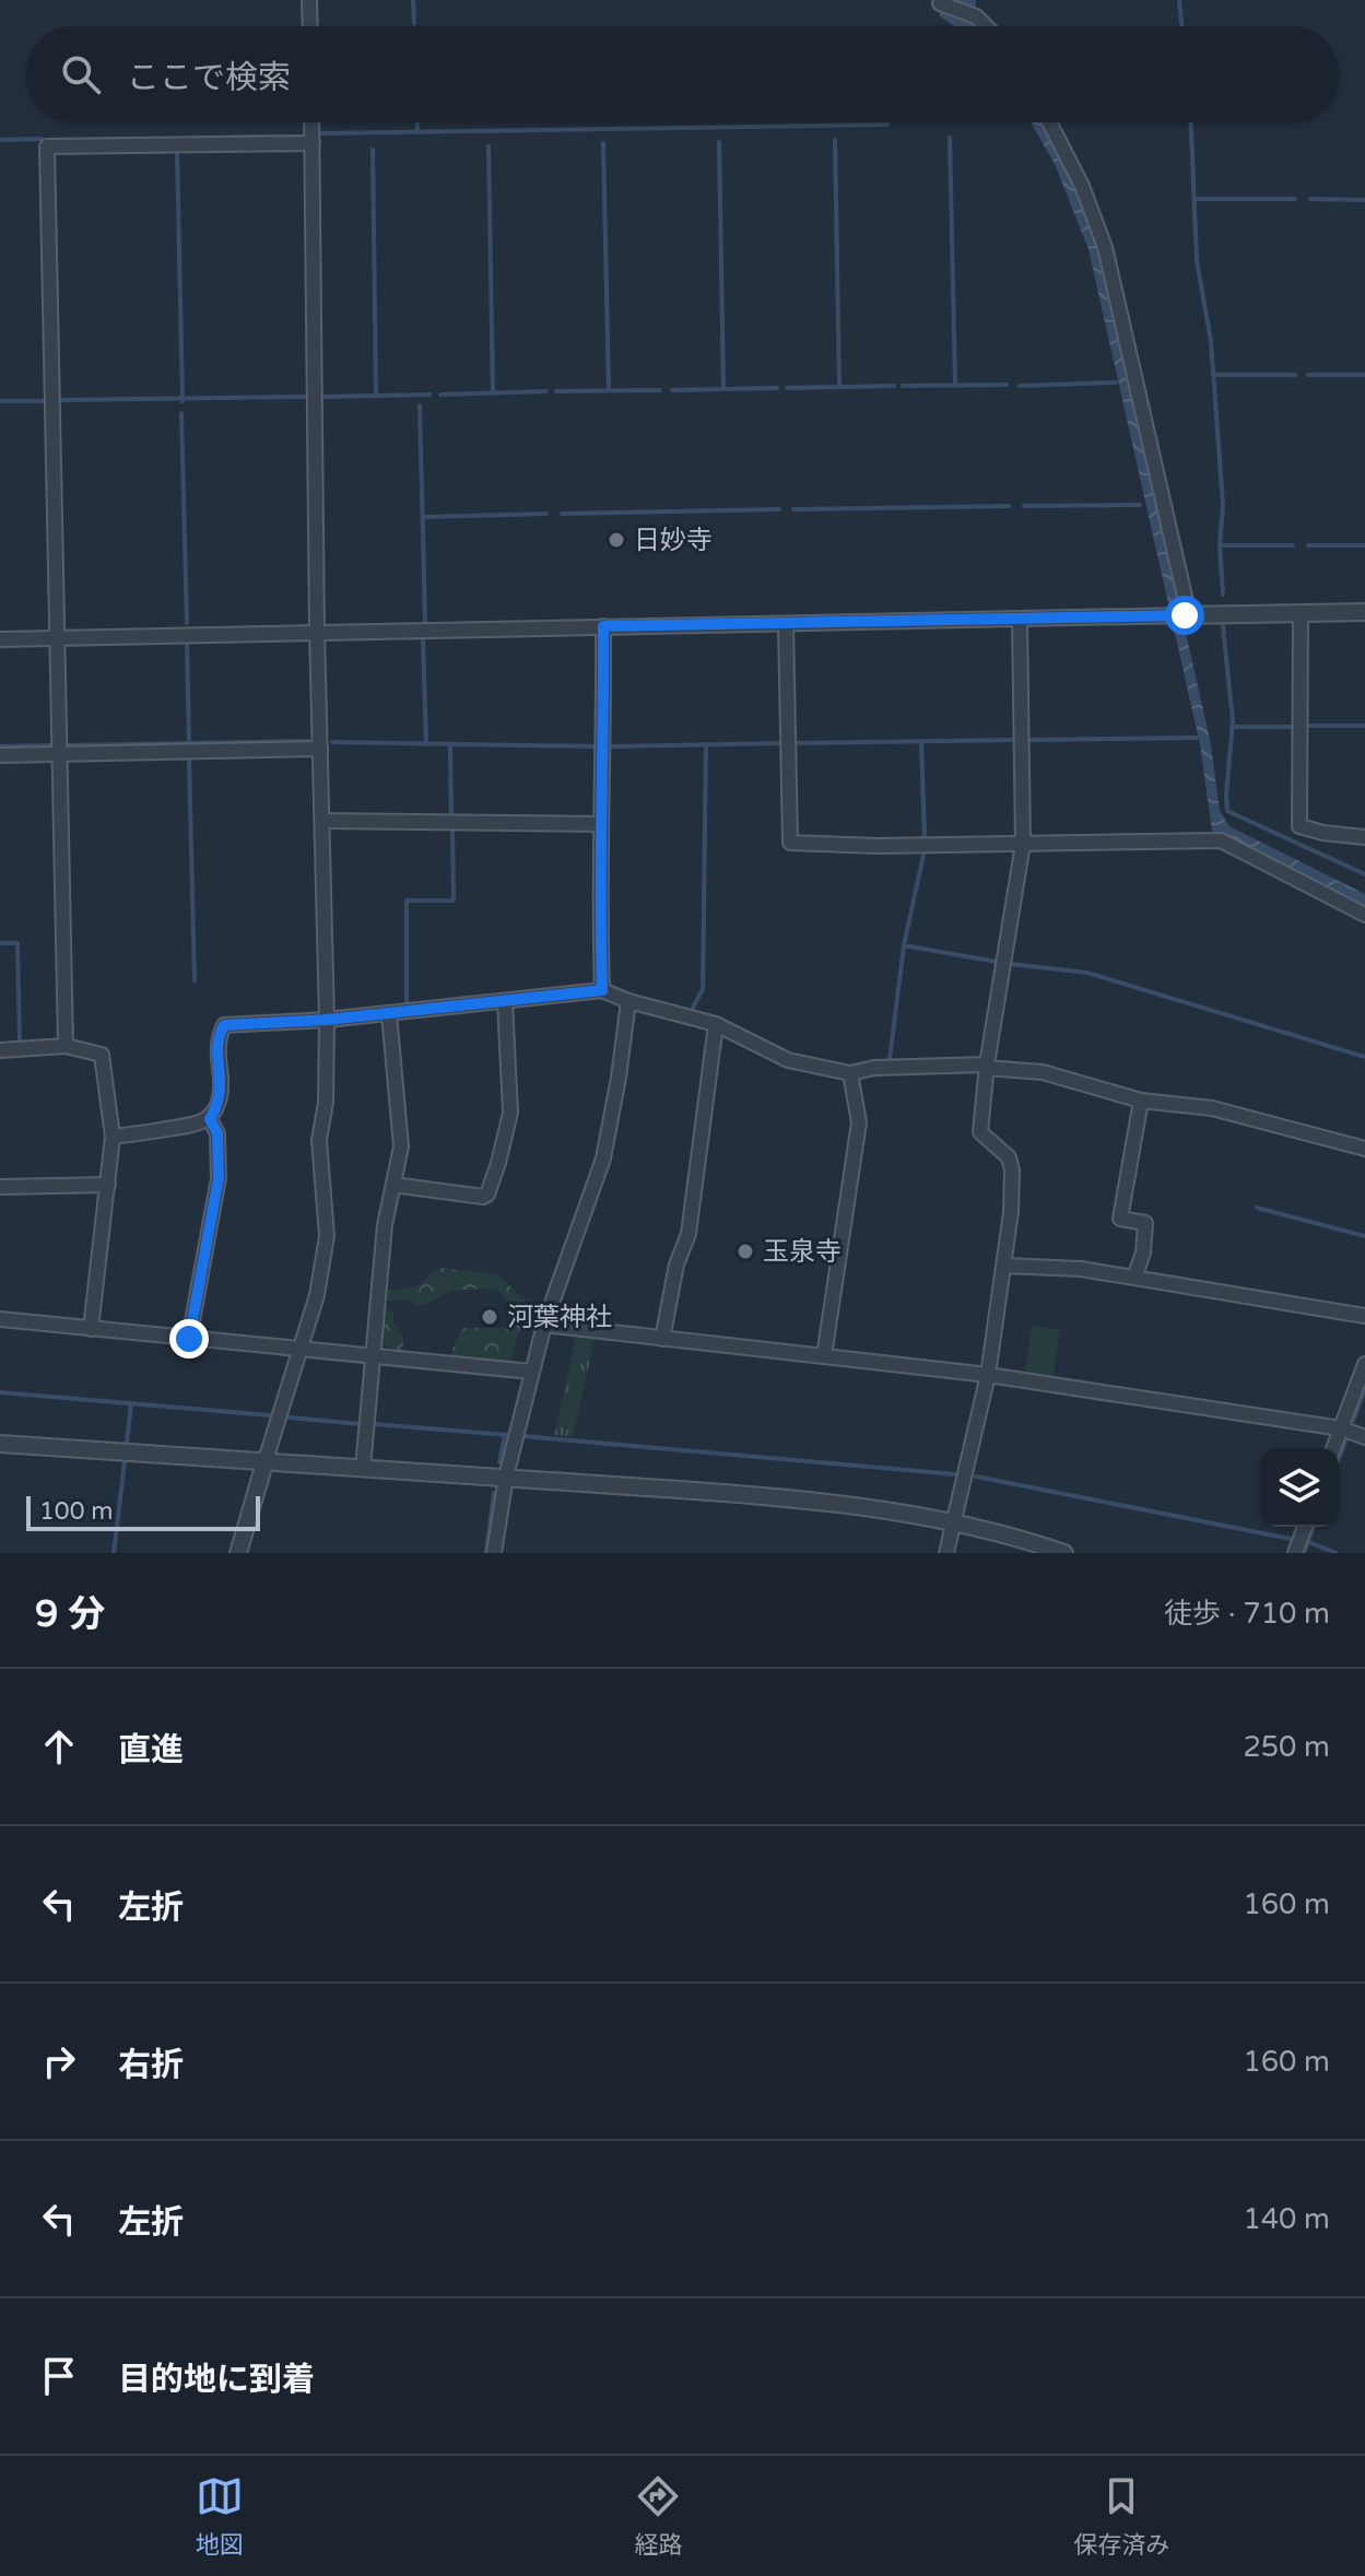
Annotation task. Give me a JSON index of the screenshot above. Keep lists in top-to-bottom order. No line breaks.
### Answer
{"places":["日妙寺","玉泉寺","河葉神社"],"scale_bar":"100 m","page":{"search":"ここで検索","scale":"100 m","heading":["9 分","徒歩 · 710 m"],"list":[["直進","250 m"],["左折","160 m"],["右折","160 m"],["左折","140 m"],"目的地に到着"],"nav":["地図","経路","保存済み"]}}
